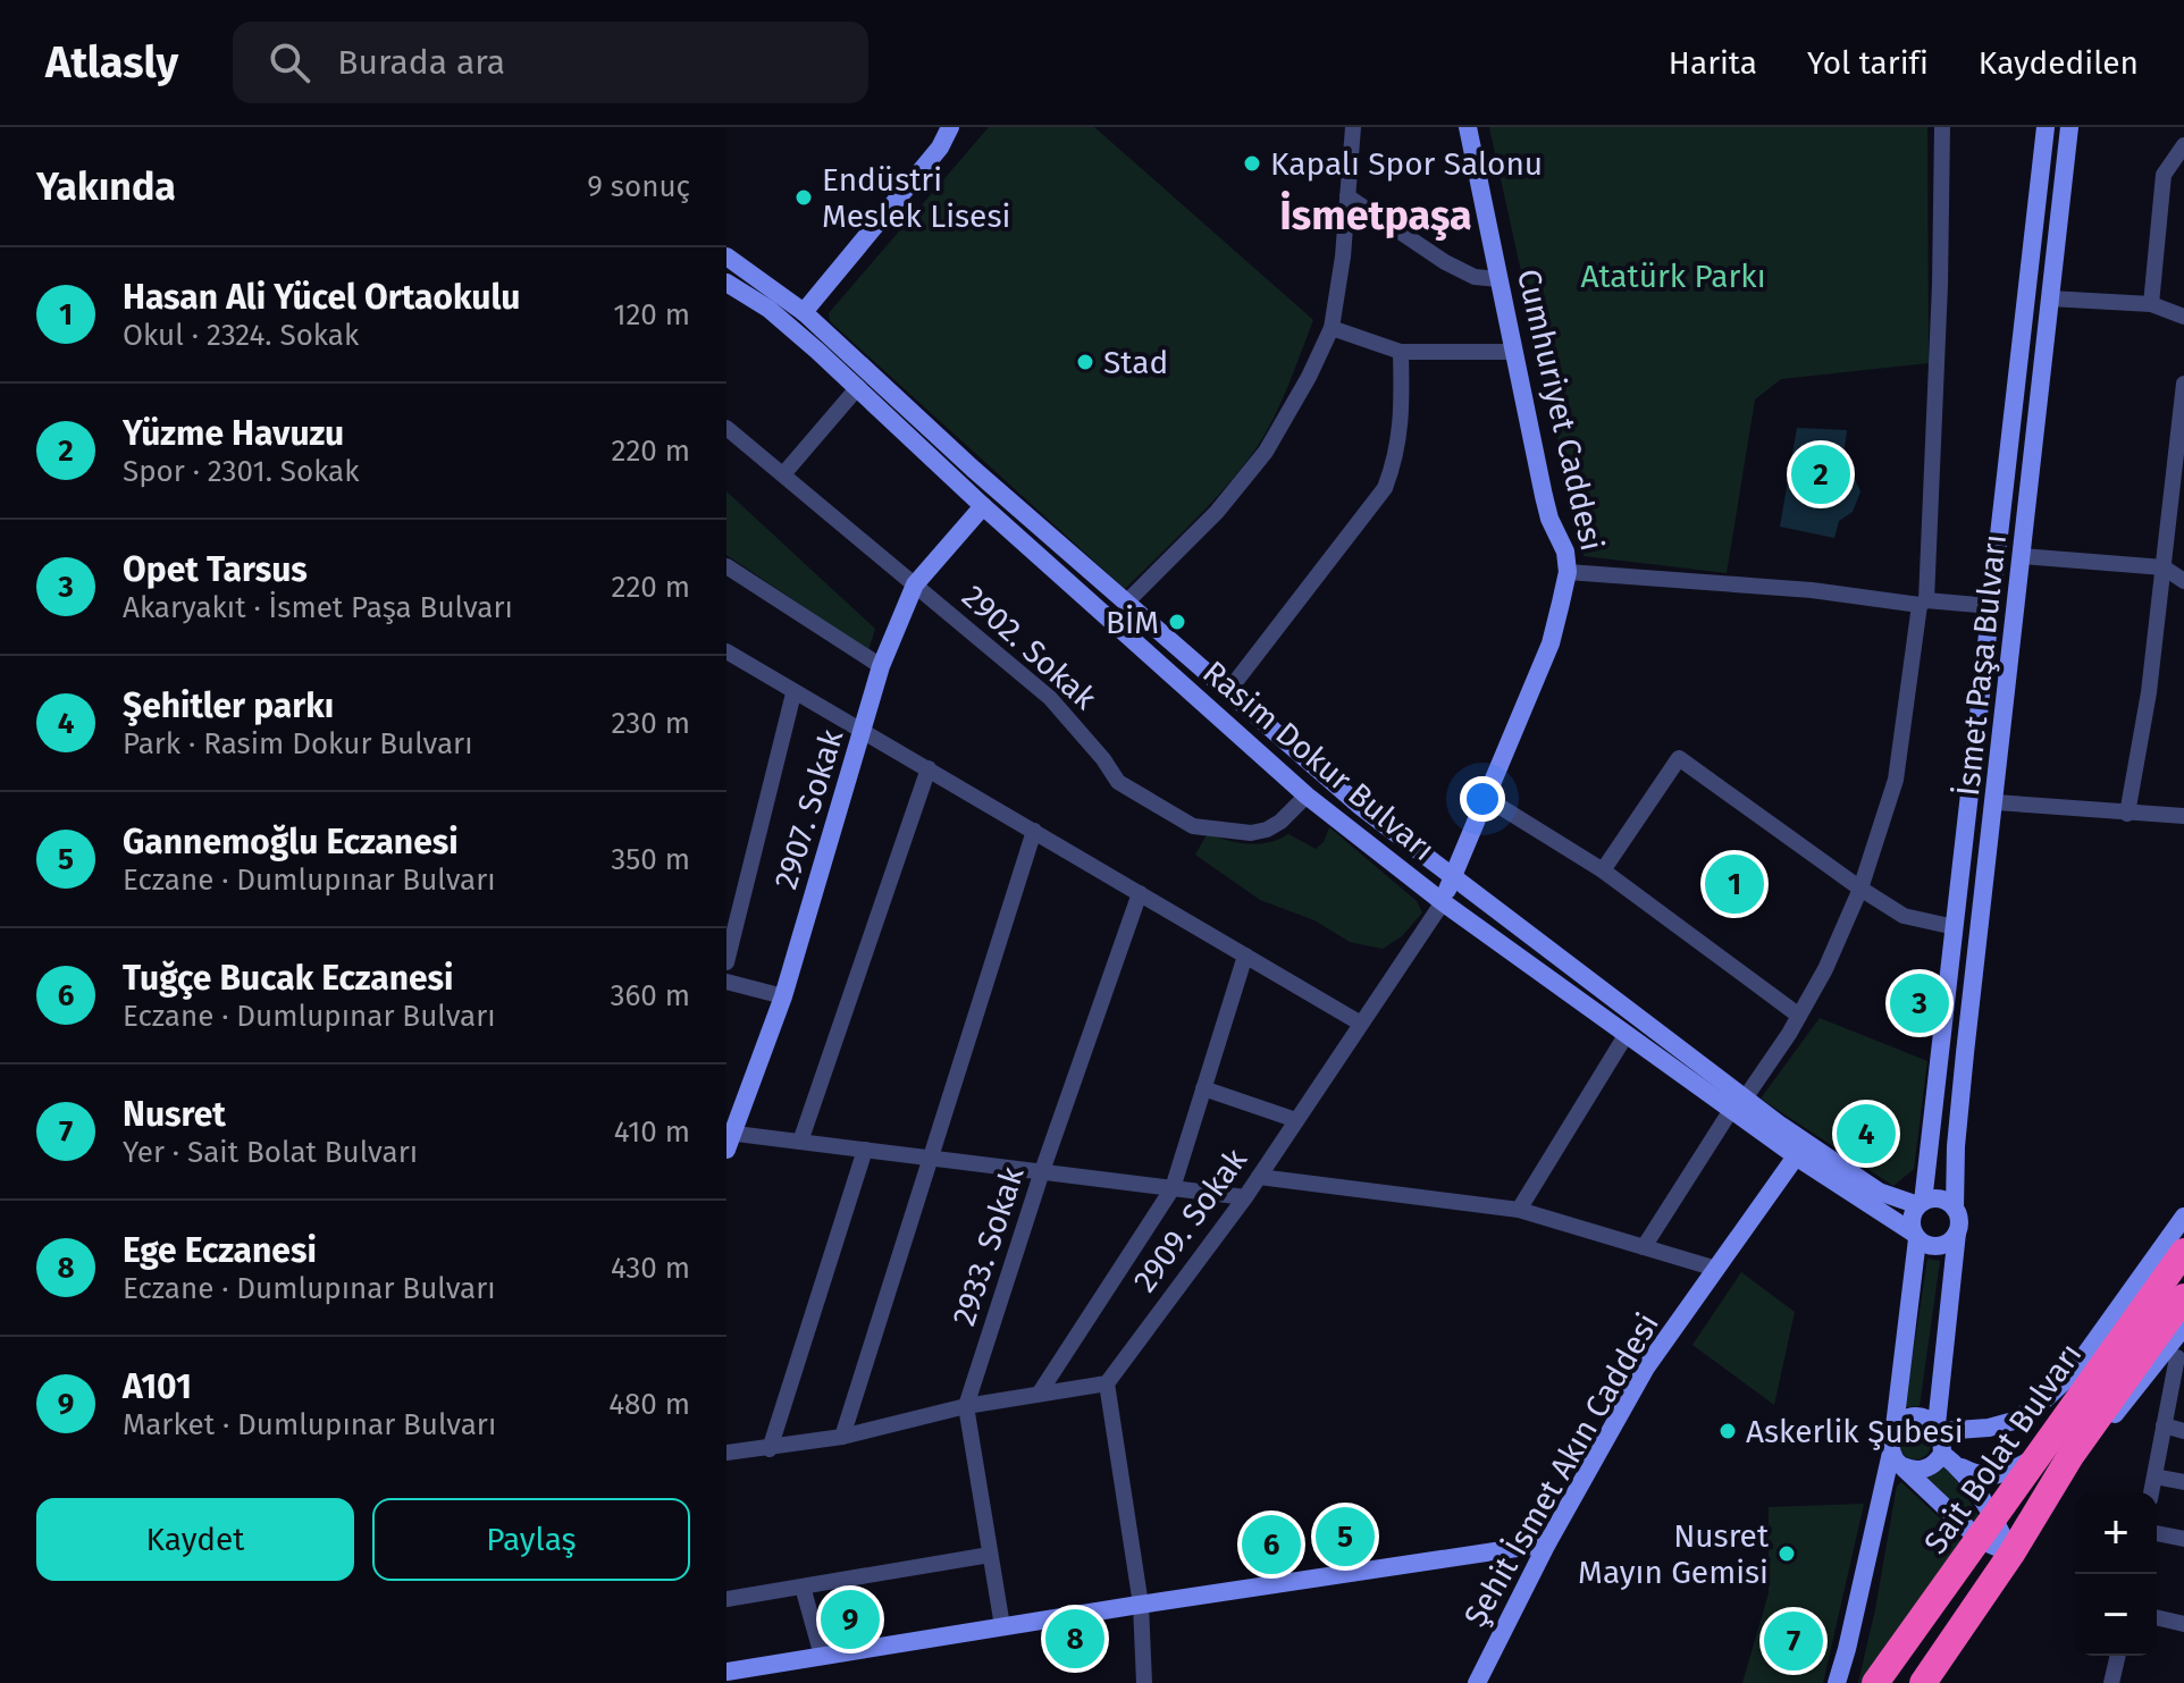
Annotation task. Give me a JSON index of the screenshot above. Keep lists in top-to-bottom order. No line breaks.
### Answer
{"streets":{"highway":["Sait Bolat Bulvarı"],"main road":["Cumhuriyet Caddesi","İsmet Paşa Bulvarı","Rasim Dokur Bulvarı","2907. Sokak","Şehit İsmet Akın Caddesi"],"street":["2902. Sokak","2909. Sokak","2933. Sokak"]},"crossings":[["Cumhuriyet Caddesi","Rasim Dokur Bulvarı"],["Cumhuriyet Caddesi","2909. Sokak"],["2902. Sokak","Rasim Dokur Bulvarı"],["2902. Sokak","2907. Sokak"],["İsmet Paşa Bulvarı","Rasim Dokur Bulvarı"],["Rasim Dokur Bulvarı","2907. Sokak"],["Rasim Dokur Bulvarı","2909. Sokak"],["Rasim Dokur Bulvarı","Şehit İsmet Akın Caddesi"]],"districts":["İsmetpaşa"],"parks":["Atatürk Parkı"],"places":["Kapalı Spor Salonu","Endüstri Meslek Lisesi","Stad","BİM","Askerlik Şubesi","Nusret Mayın Gemisi"],"page":{"header":"Atlasly","search":"Burada ara","nav":["Harita","Yol tarifi","Kaydedilen"],"heading":["Yakında","9 sonuç"],"list":[{"mark":"1","name":"Hasan Ali Yücel Ortaokulu","note":"Okul · 2324. Sokak","value":"120 m"},{"mark":"2","name":"Yüzme Havuzu","note":"Spor · 2301. Sokak","value":"220 m"},{"mark":"3","name":"Opet Tarsus","note":"Akaryakıt · İsmet Paşa Bulvarı","value":"220 m"},{"mark":"4","name":"Şehitler parkı","note":"Park · Rasim Dokur Bulvarı","value":"230 m"},{"mark":"5","name":"Gannemoğlu Eczanesi","note":"Eczane · Dumlupınar Bulvarı","value":"350 m"},{"mark":"6","name":"Tuğçe Bucak Eczanesi","note":"Eczane · Dumlupınar Bulvarı","value":"360 m"},{"mark":"7","name":"Nusret","note":"Yer · Sait Bolat Bulvarı","value":"410 m"},{"mark":"8","name":"Ege Eczanesi","note":"Eczane · Dumlupınar Bulvarı","value":"430 m"},{"mark":"9","name":"A101","note":"Market · Dumlupınar Bulvarı","value":"480 m"}],"pins":["2","1","3","4","5","6","9","8","7"],"buttons":["Kaydet","Paylaş"],"map_buttons":["+","−"]}}
